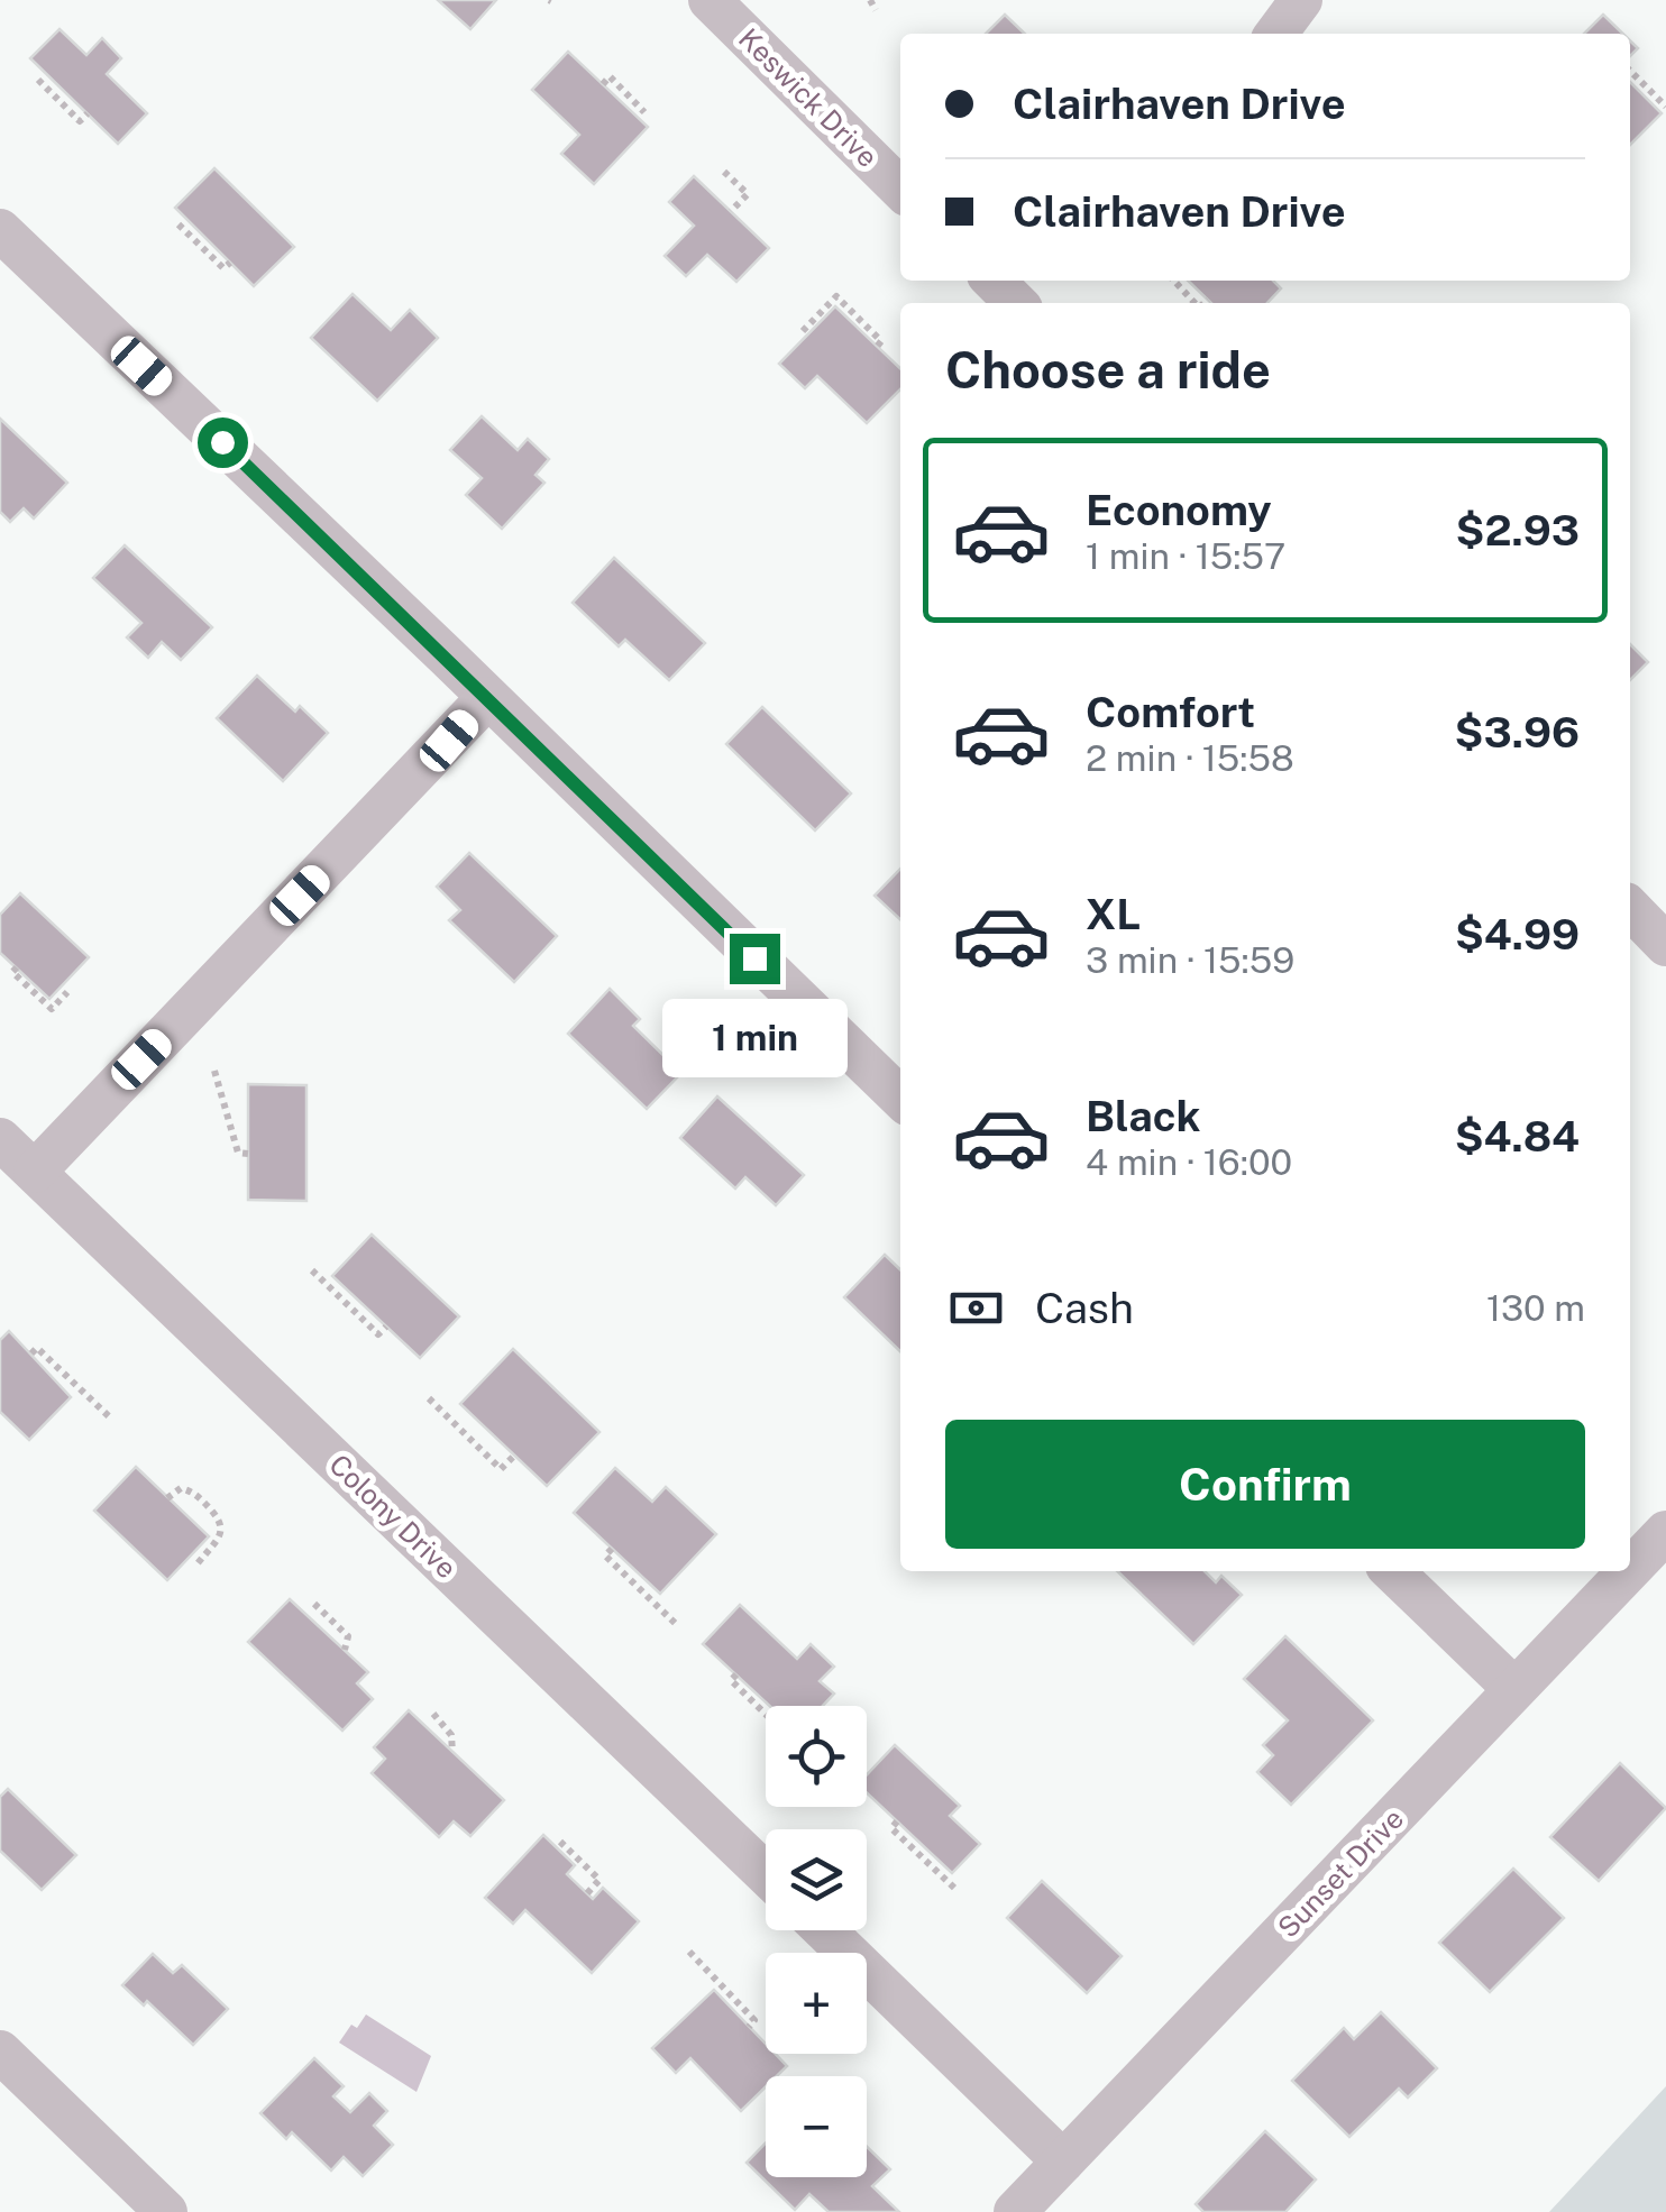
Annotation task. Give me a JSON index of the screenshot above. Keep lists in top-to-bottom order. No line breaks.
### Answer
{"streets":{"street":["Keswick Drive","Colony Drive","Sunset Drive"]},"page":{"banner":["Clairhaven Drive","Clairhaven Drive"],"heading":"Choose a ride","list":[{"name":"Economy","note":"1 min · 15:57","value":"$2.93"},{"name":"Comfort","note":"2 min · 15:58","value":"$3.96"},{"name":"XL","note":"3 min · 15:59","value":"$4.99"},{"name":"Black","note":"4 min · 16:00","value":"$4.84"}],"bubble":"1 min","pay":["Cash","130 m"],"buttons":"Confirm","map_buttons":["+","−"]}}
